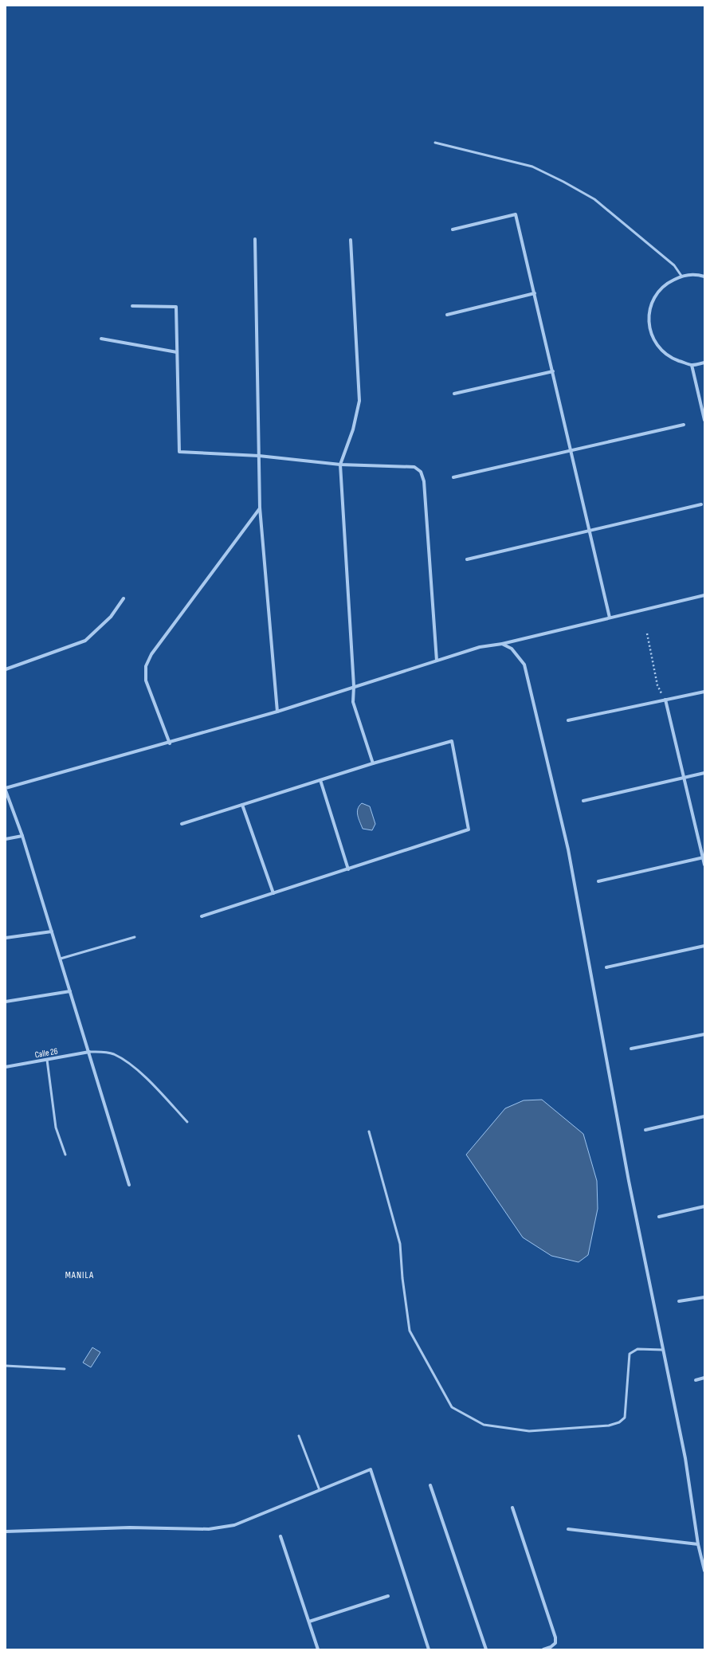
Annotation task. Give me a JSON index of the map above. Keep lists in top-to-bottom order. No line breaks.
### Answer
{"streets":{"street":["Calle 26"]},"districts":["MANILA"]}
